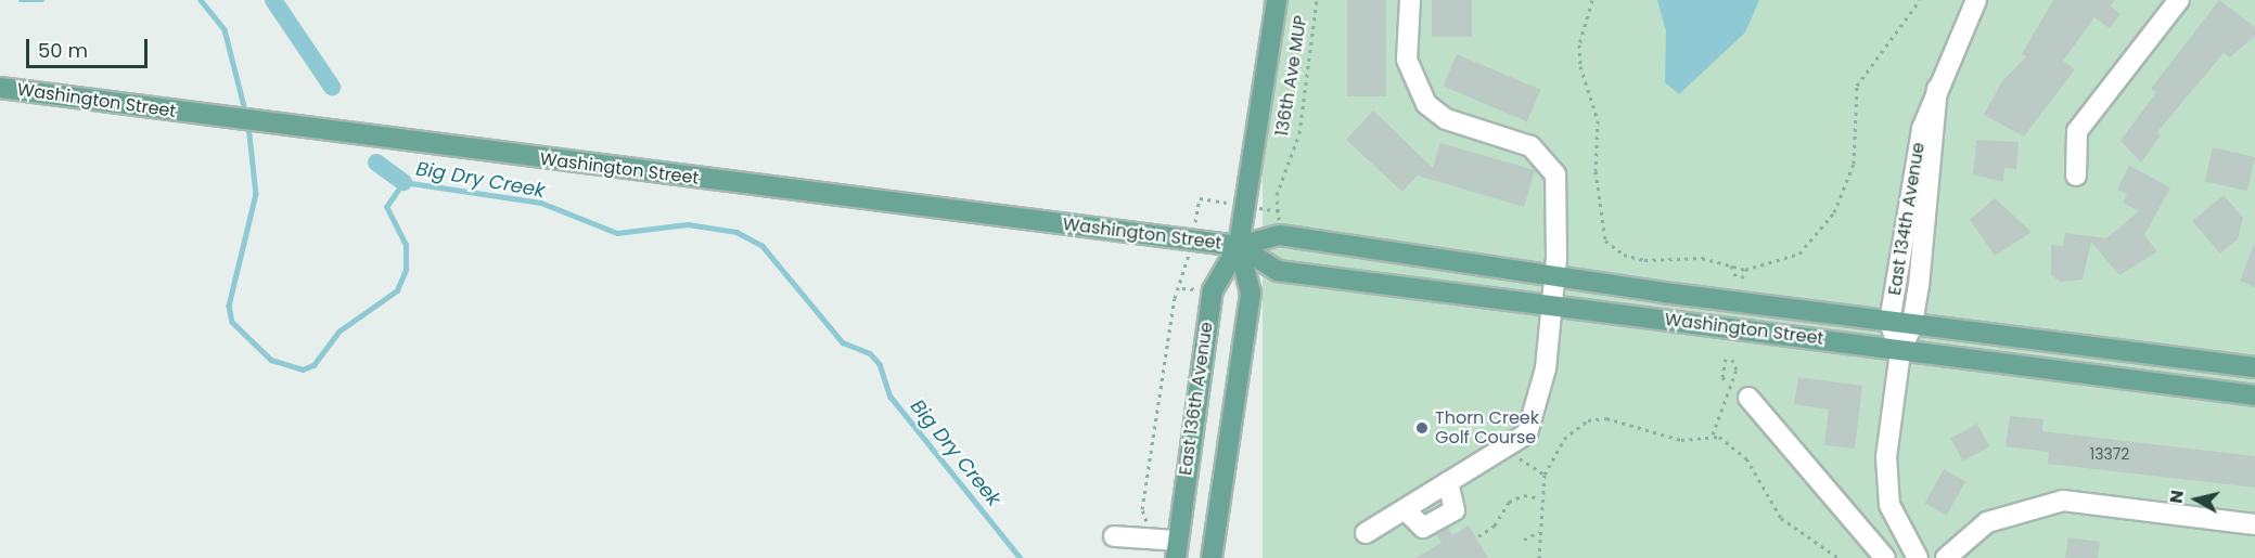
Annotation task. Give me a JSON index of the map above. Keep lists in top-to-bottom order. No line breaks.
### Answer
{"streets":{"main road":["Washington Street","East 136th Avenue"],"street":["East 134th Avenue"],"path":["136th Ave MUP"]},"crossings":[["136th Ave MUP","Washington Street"],["Washington Street","East 134th Avenue"],["Washington Street","East 136th Avenue"]],"water":["Big Dry Creek"],"places":["Thorn Creek Golf Course"],"house_numbers":["13372"],"scale_bar":"50 m","north":"left"}
